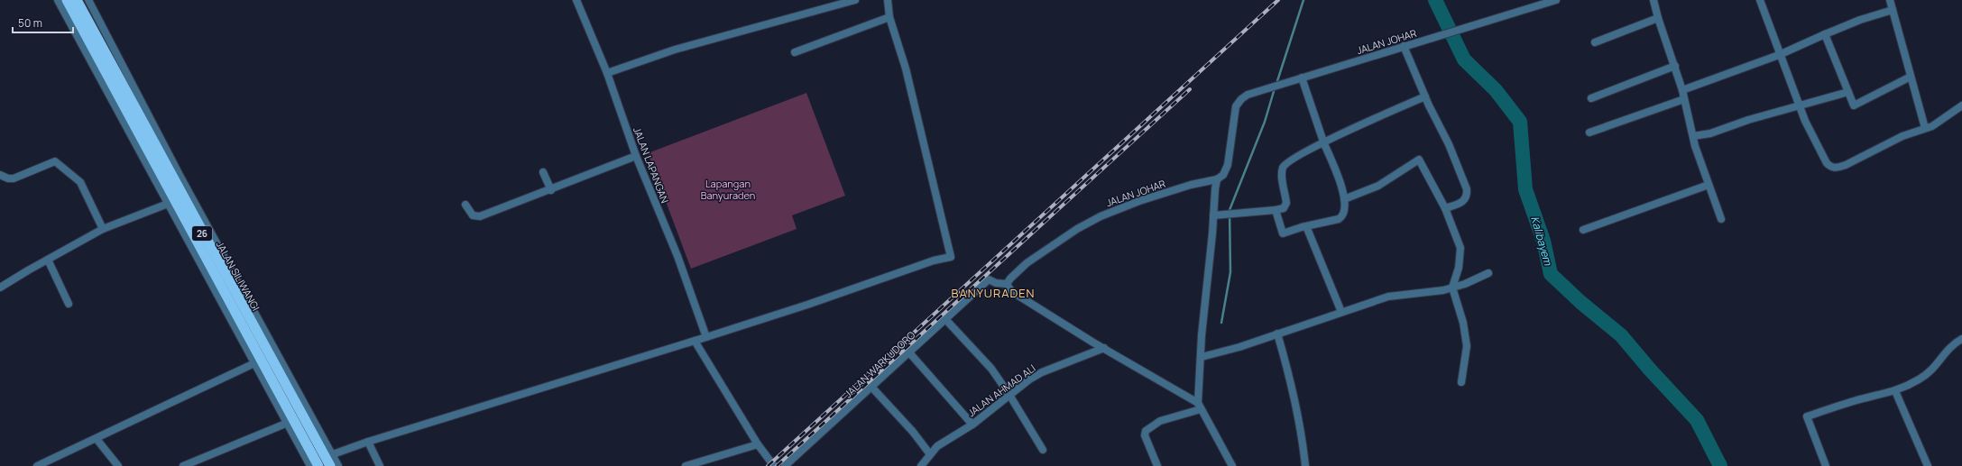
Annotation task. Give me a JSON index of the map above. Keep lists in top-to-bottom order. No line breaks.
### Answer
{"streets":{"highway":["26","JALAN SILIWANGI"],"street":["JALAN JOHAR","JALAN LAPANGAN","JALAN WARKUDORO","JALAN AHMAD ALI"]},"crossings":[["JALAN JOHAR","JALAN WARKUDORO"]],"districts":["BANYURADEN"],"water":["Kalibayem"],"parks":["Lapangan Banyuraden"],"scale_bar":"50 m"}
